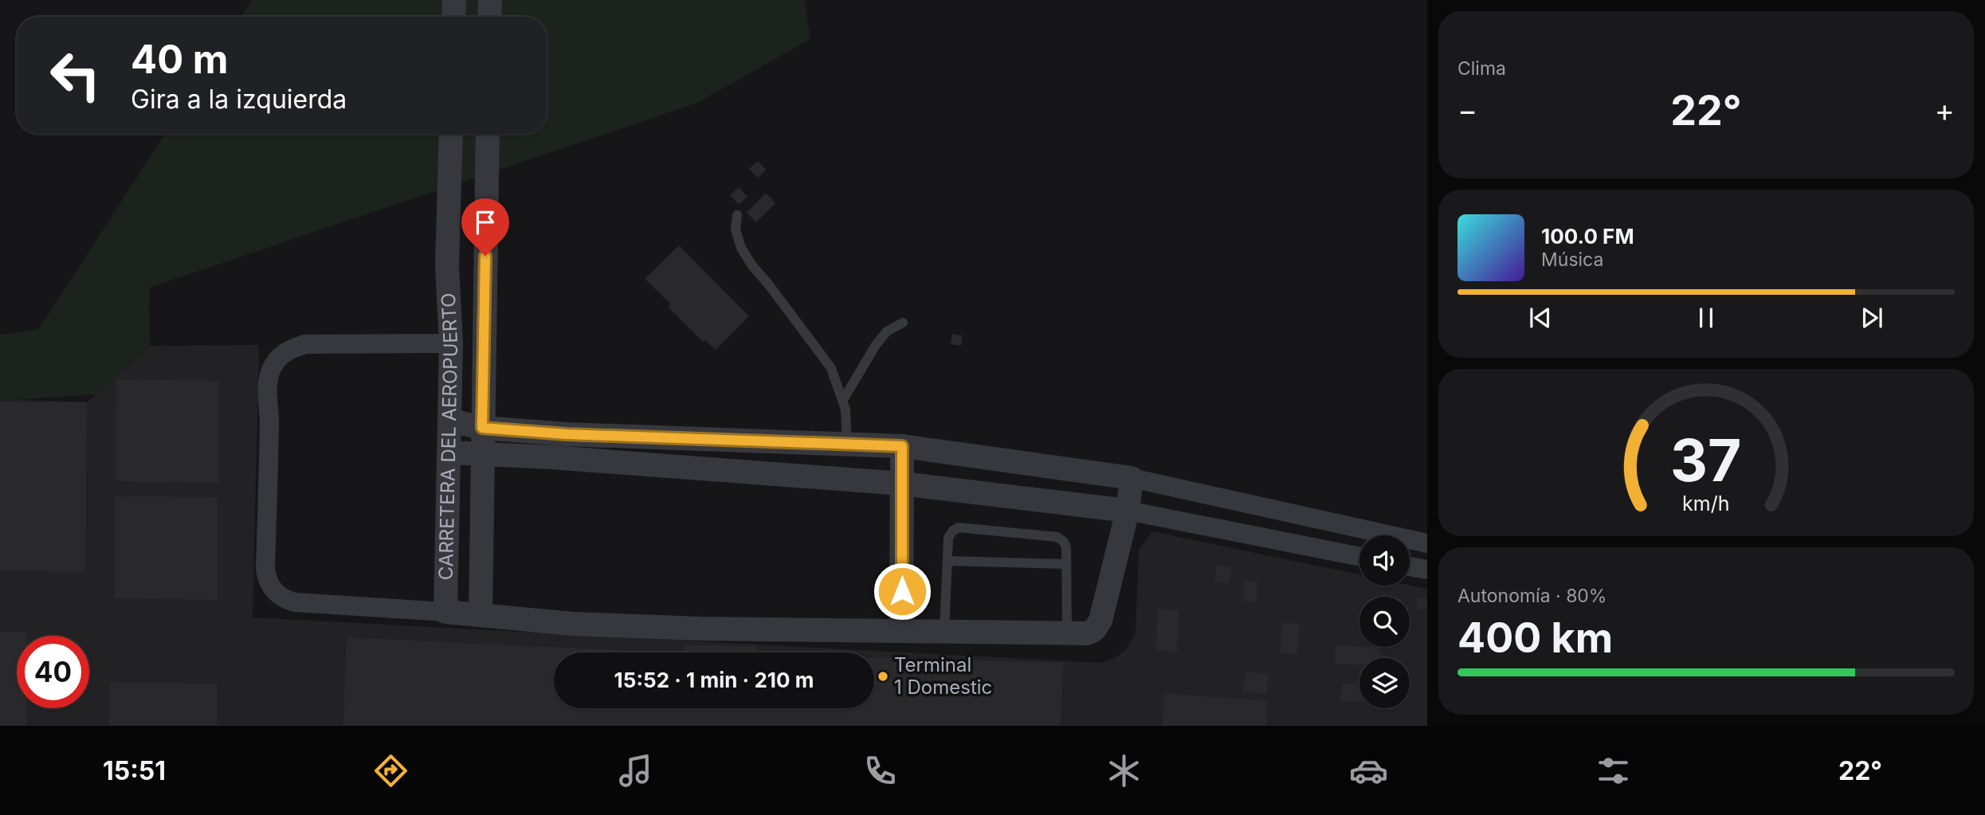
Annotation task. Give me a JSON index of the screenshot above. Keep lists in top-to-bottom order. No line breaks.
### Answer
{"streets":{"street":["CARRETERA DEL AEROPUERTO"]},"places":["Terminal 1 Domestic"],"page":{"tile":["Clima",["Autonomía · 80%","400 km"]],"turn":["40 m","Gira a la izquierda"],"heat":["−","22°","+"],"song":["100.0 FM","Música"],"limit":"40","trip":"15:52 · 1 min · 210 m","tabs":["15:51","22°"],"gauge":["37","km/h"]}}
